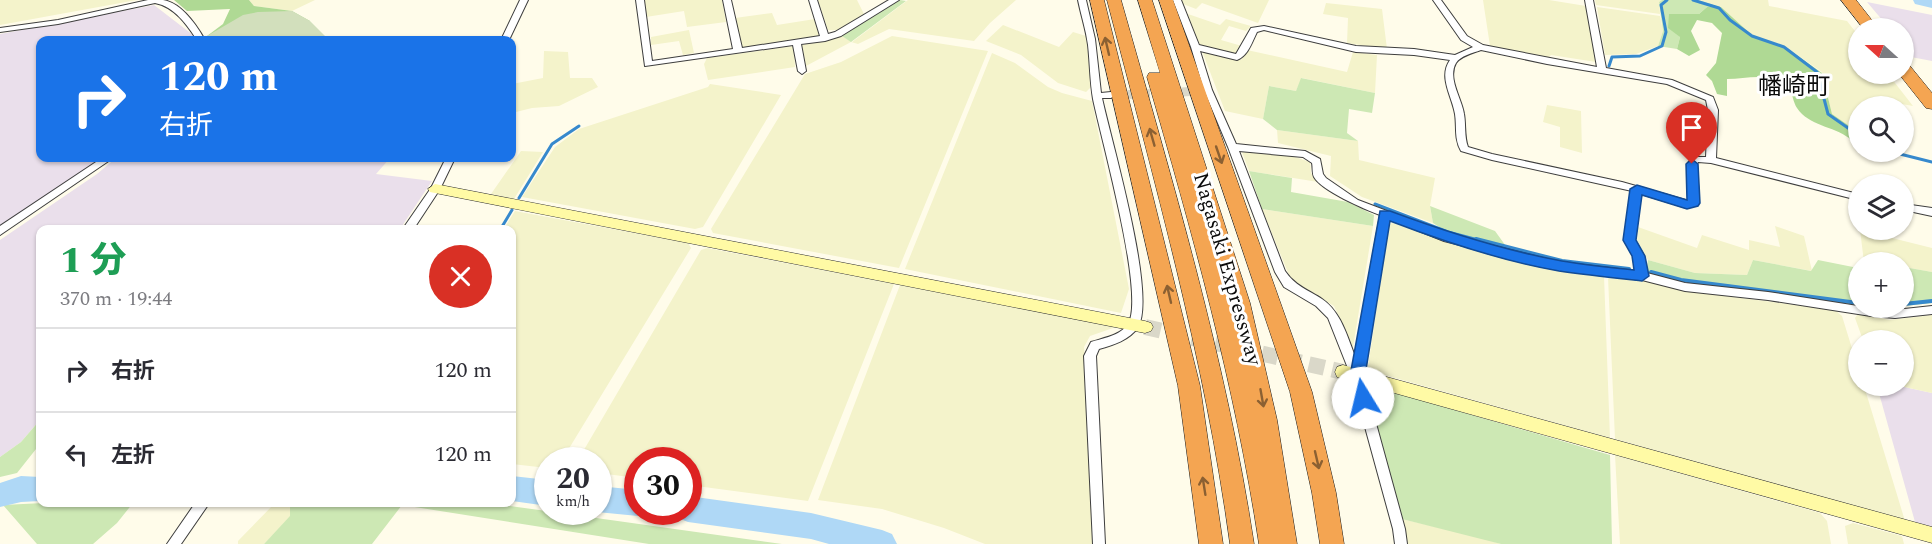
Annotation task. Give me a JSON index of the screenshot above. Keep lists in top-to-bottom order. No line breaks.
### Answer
{"streets":{"highway":["Nagasaki Expressway"]},"districts":["幡崎町"],"north":"left","page":{"map_buttons":["+","−"],"turn":["120 m","右折"],"heading":["1 分","370 m · 19:44"],"list":[{"name":"右折","value":"120 m"},{"name":"左折","value":"120 m"}],"speed":"20 km/h","limit":"30"}}
